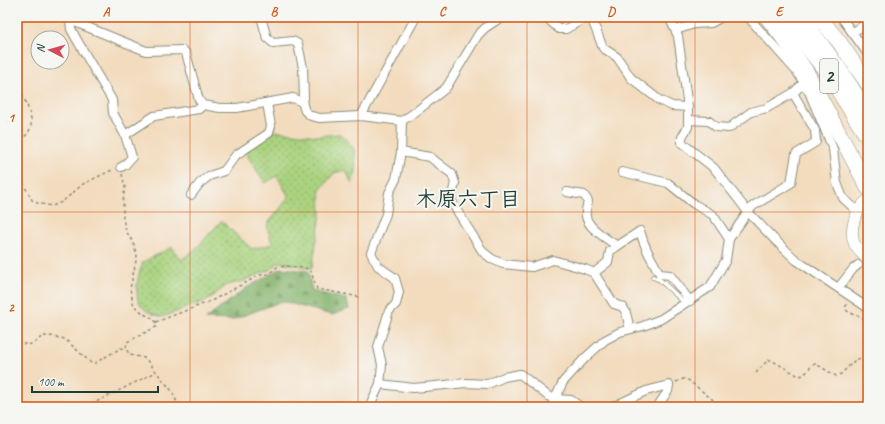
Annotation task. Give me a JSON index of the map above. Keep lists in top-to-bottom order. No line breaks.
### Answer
{"streets":{"highway":["2"]},"districts":["木原六丁目"],"scale_bar":"100 m","north":"left","grid":{"columns":["A","B","C","D","E"],"rows":["1","2"]}}
